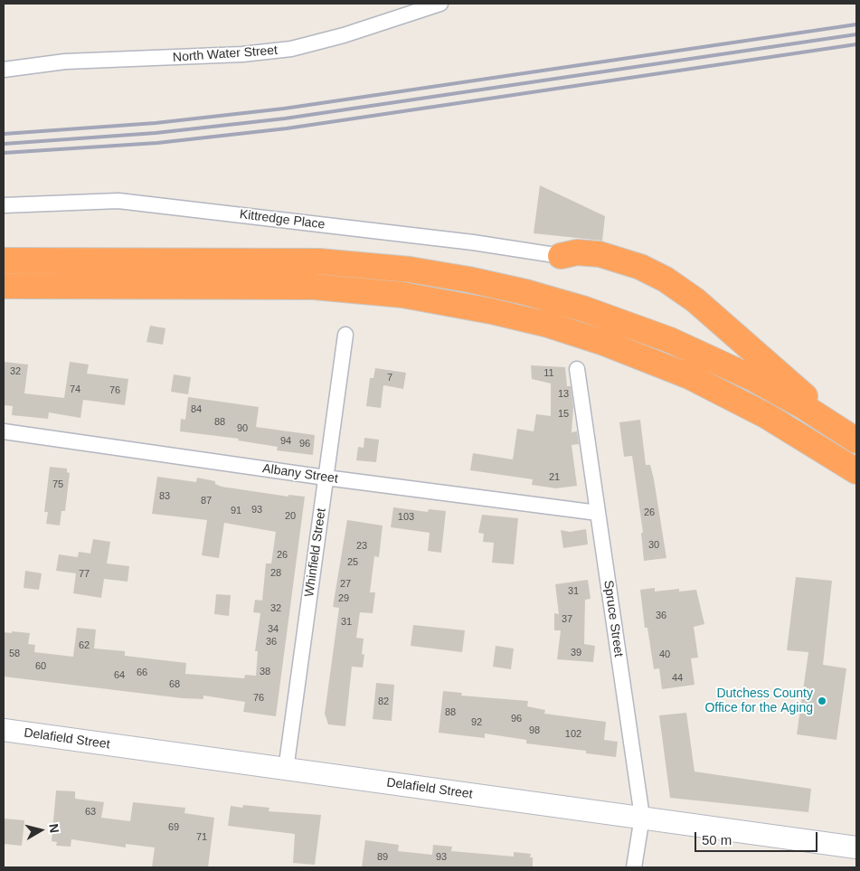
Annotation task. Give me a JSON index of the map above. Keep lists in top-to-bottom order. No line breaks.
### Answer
{"streets":{"street":["North Water Street","Kittredge Place","Albany Street","Whinfield Street","Spruce Street","Delafield Street"]},"crossings":[["Albany Street","Whinfield Street"],["Albany Street","Spruce Street"],["Whinfield Street","Delafield Street"],["Spruce Street","Delafield Street"]],"places":["Dutchess County Office for the Aging"],"house_numbers":["32","11","7","74","76","13","84","15","88","90","94","96","21","75","83","87","93","91","26","20","103","30","23","26","25","28","77","27","31","29","32","36","37","31","34","36","62","39","58","40","60","38","66","64","44","68","76","82","88","96","92","98","102","63","69","71","89","93"],"scale_bar":"50 m","north":"right"}
